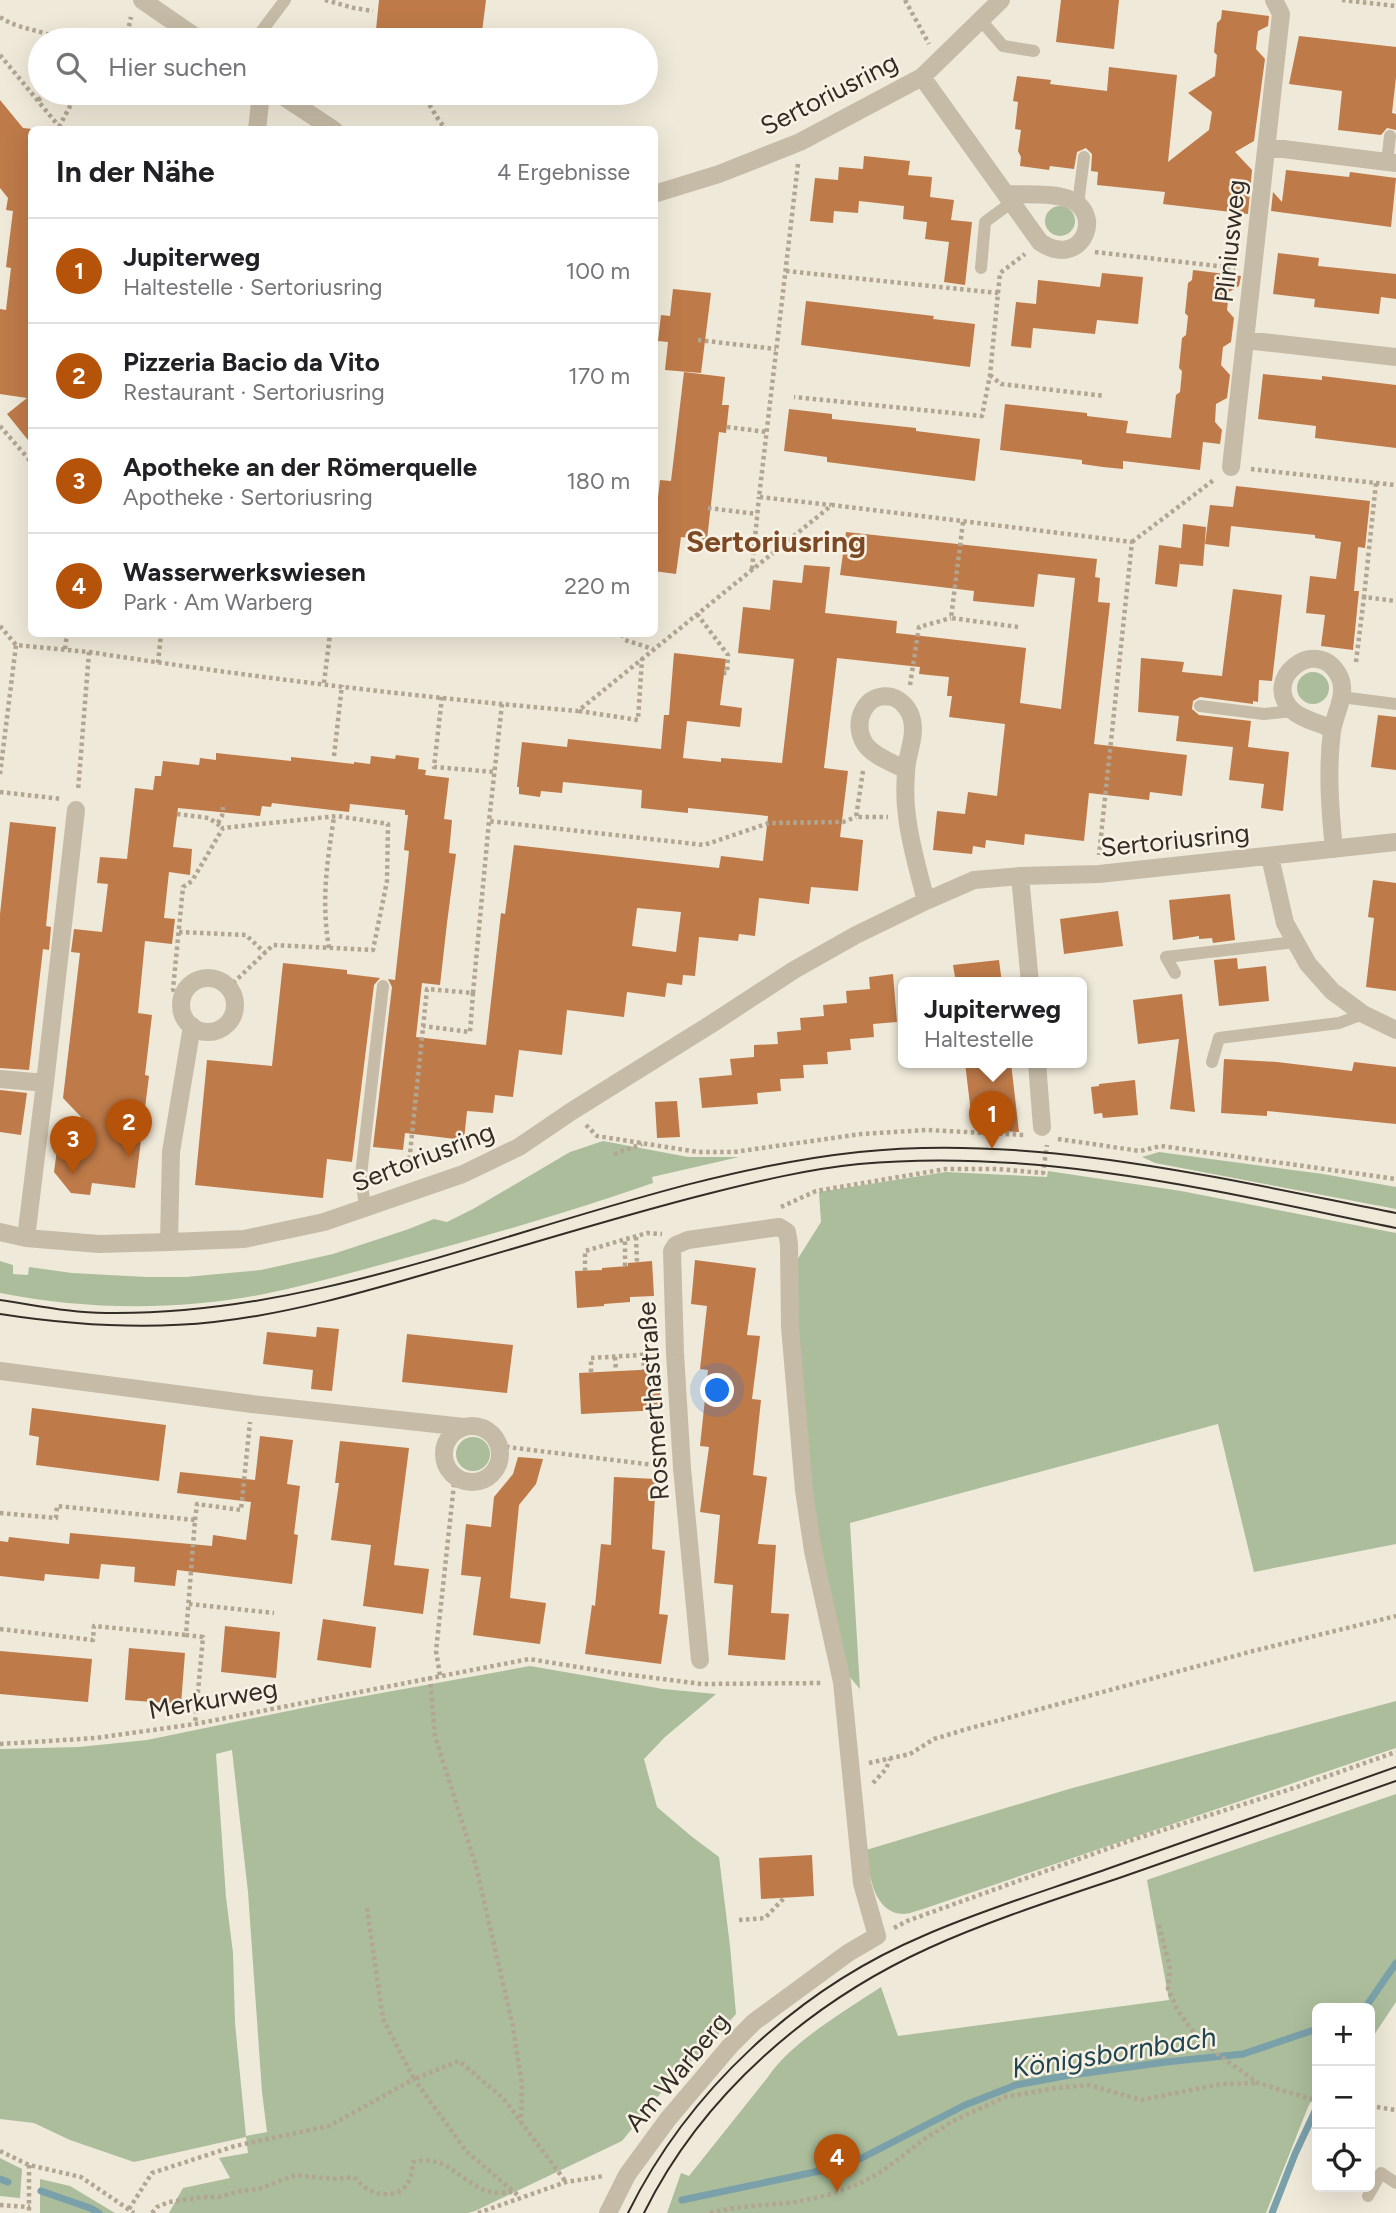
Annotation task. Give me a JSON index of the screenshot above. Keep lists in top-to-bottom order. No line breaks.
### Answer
{"streets":{"street":["Sertoriusring","Pliniusweg","Rosmerthastraße","Am Warberg"],"path":["Merkurweg"]},"districts":["Sertoriusring"],"water":["Königsbornbach"],"page":{"search":"Hier suchen","heading":["In der Nähe","4 Ergebnisse"],"list":[{"mark":"1","name":"Jupiterweg","note":"Haltestelle · Sertoriusring","value":"100 m"},{"mark":"2","name":"Pizzeria Bacio da Vito","note":"Restaurant · Sertoriusring","value":"170 m"},{"mark":"3","name":"Apotheke an der Römerquelle","note":"Apotheke · Sertoriusring","value":"180 m"},{"mark":"4","name":"Wasserwerkswiesen","note":"Park · Am Warberg","value":"220 m"}],"popup":["Jupiterweg","Haltestelle"],"pins":["1","2","3","4"],"map_buttons":["+","−"]}}
